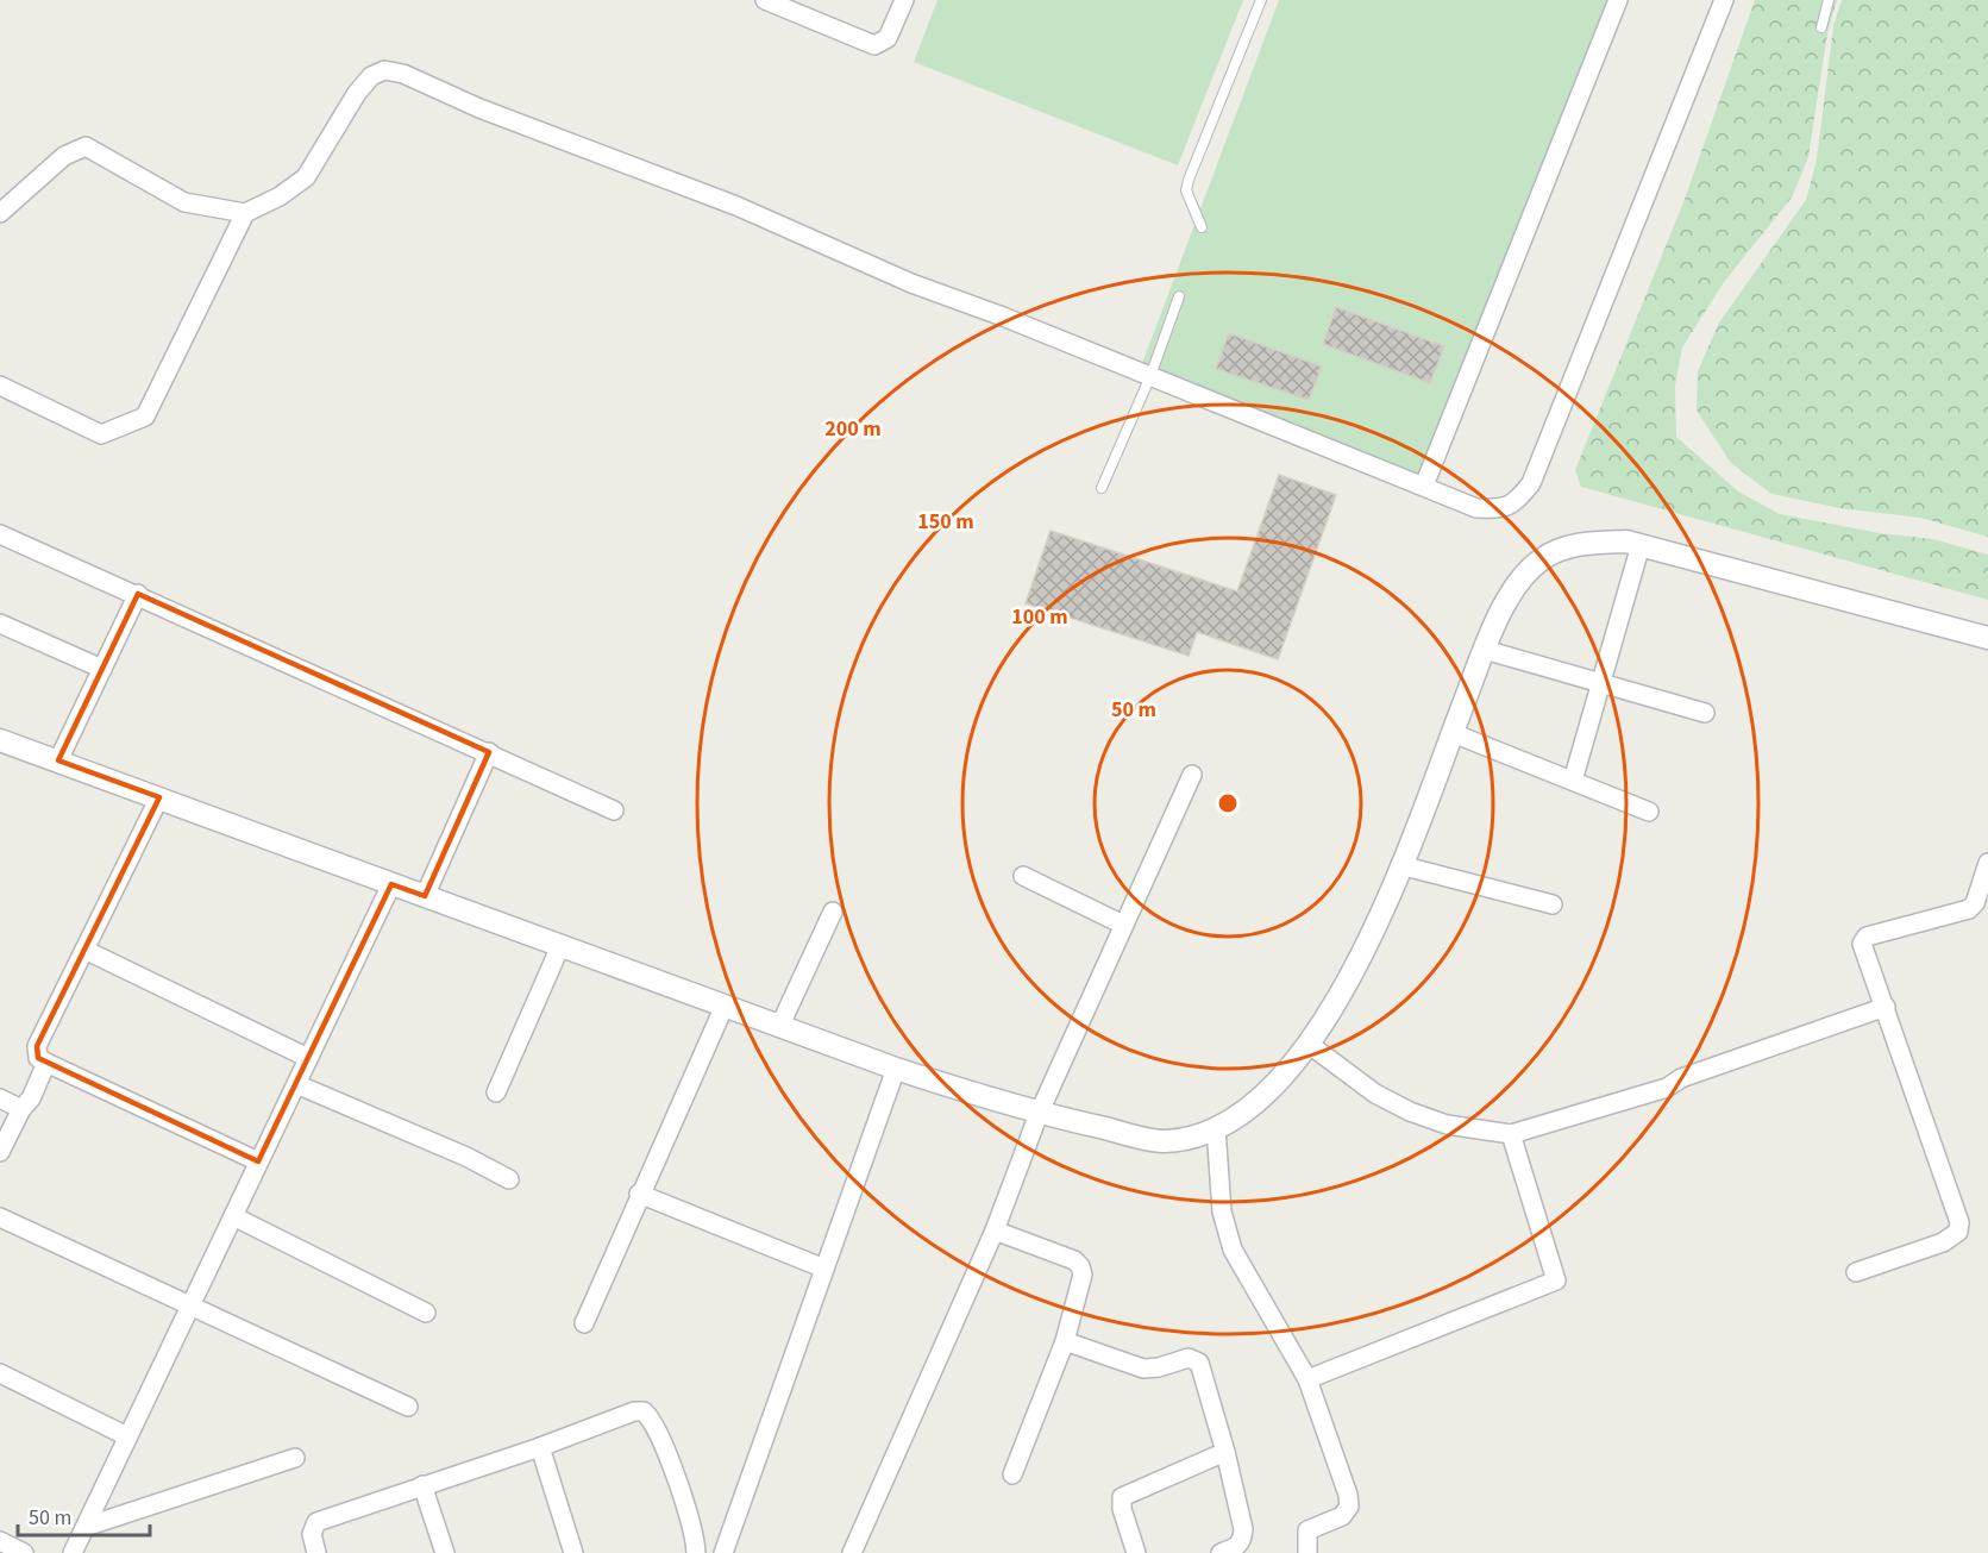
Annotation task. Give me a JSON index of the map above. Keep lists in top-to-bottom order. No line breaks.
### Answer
{"scale_bar":"50 m","rings":["200 m","150 m","100 m","50 m"]}
